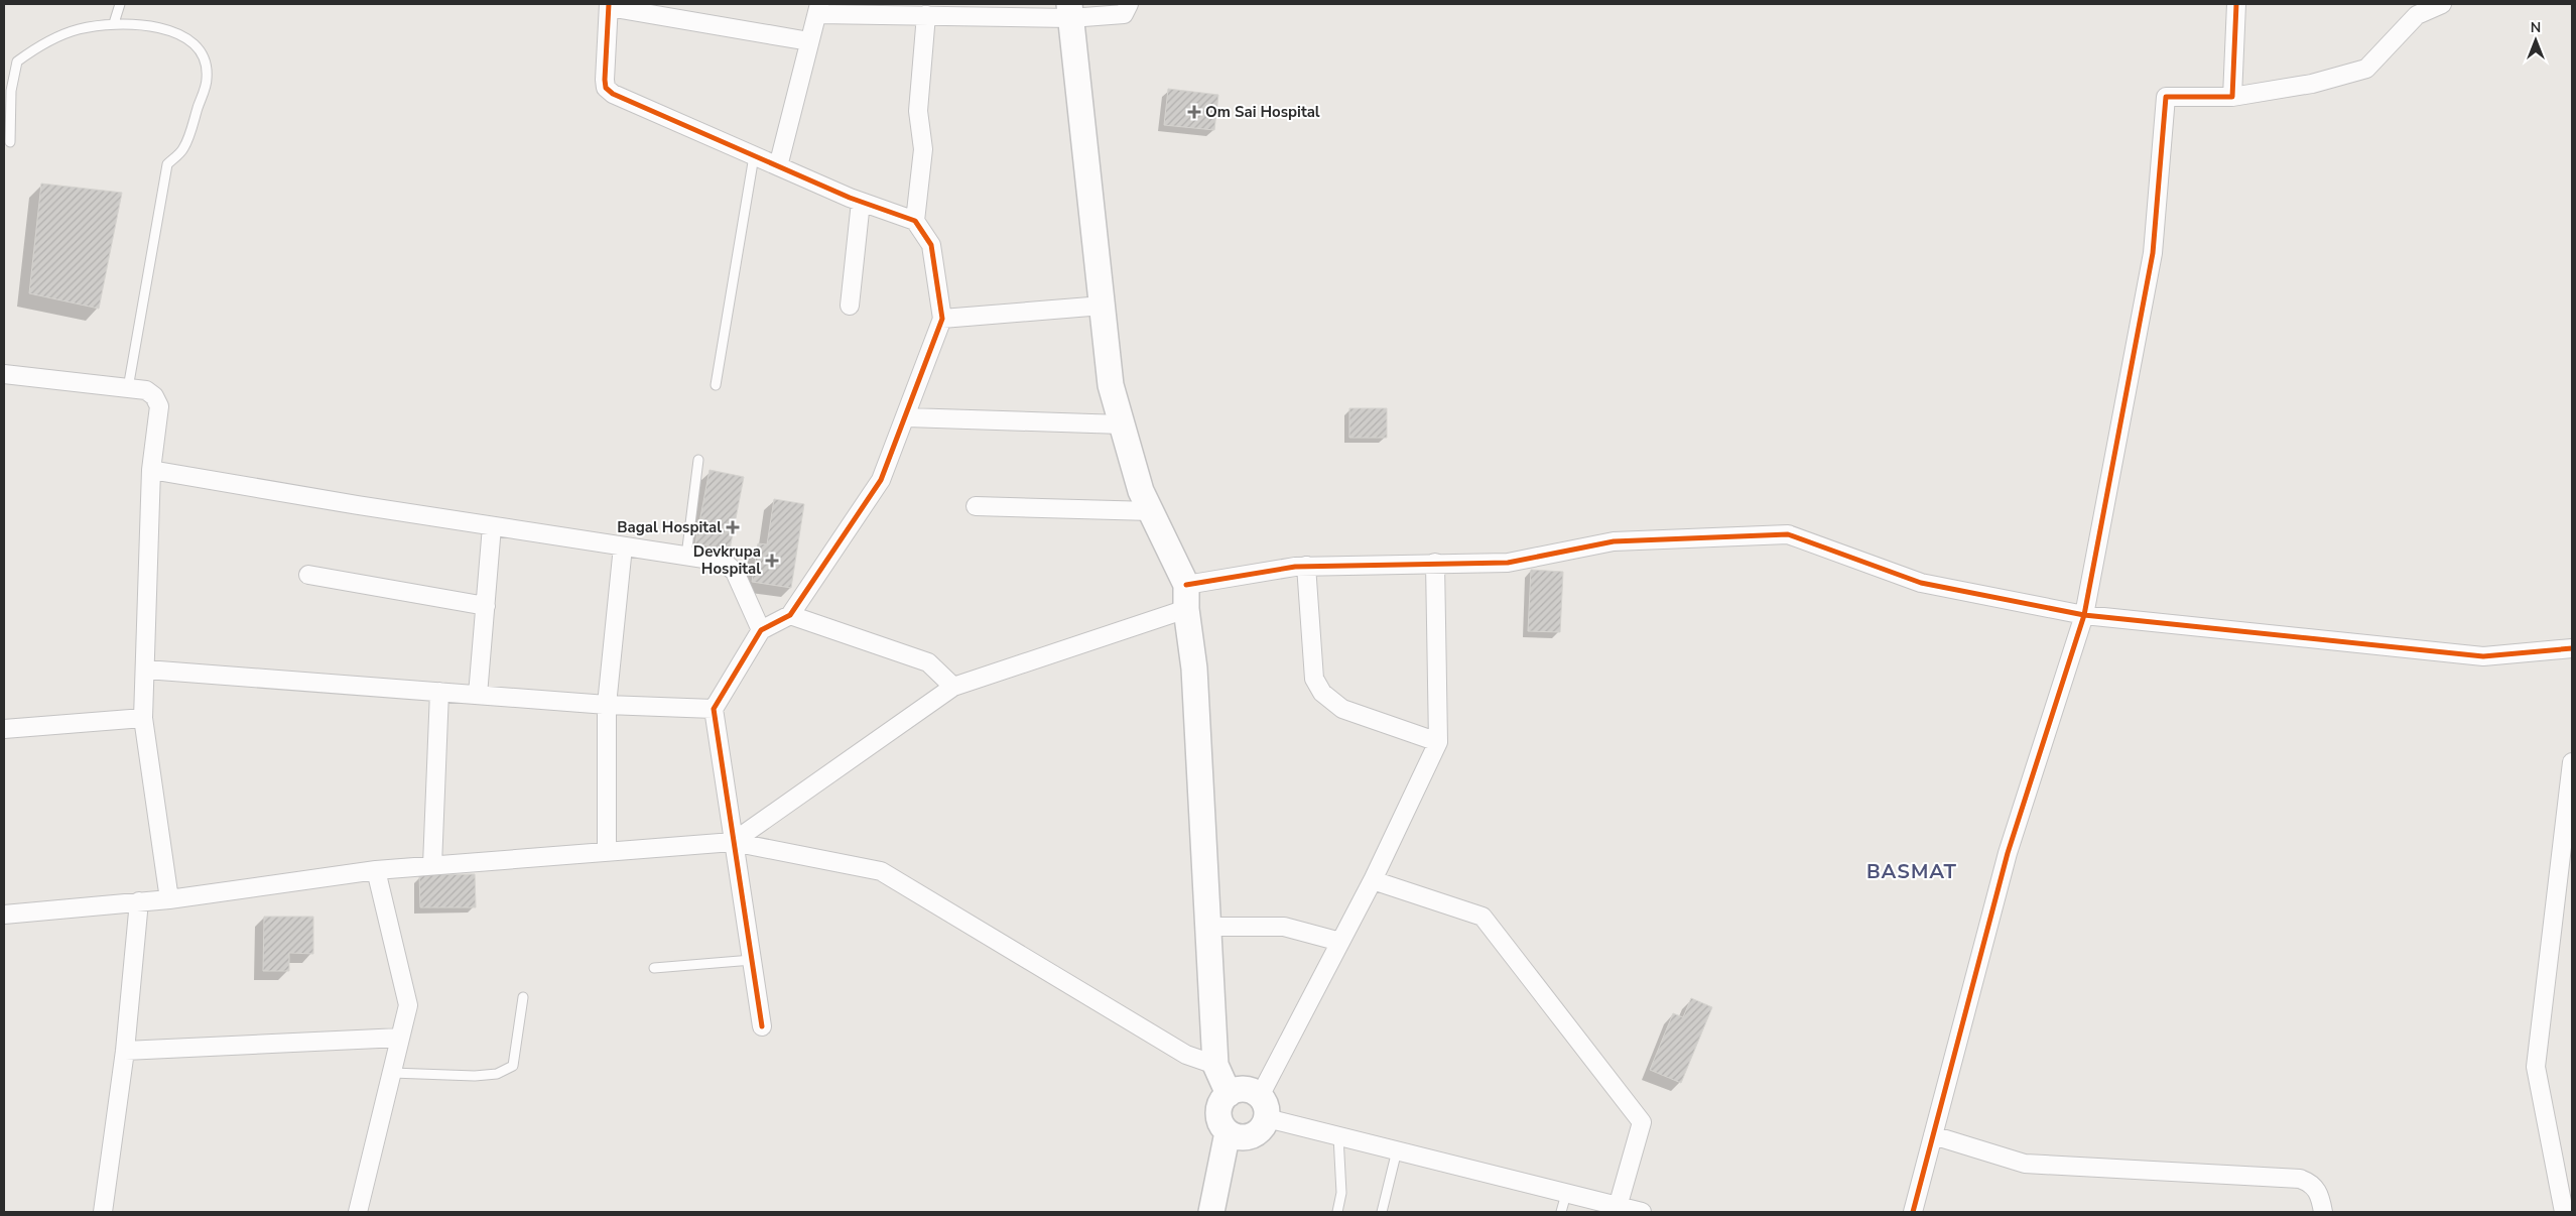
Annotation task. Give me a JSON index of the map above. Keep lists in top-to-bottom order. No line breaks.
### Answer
{"districts":["BASMAT"],"places":{"health":["Om Sai Hospital","Bagal Hospital","Devkrupa Hospital"]},"north":"top"}
